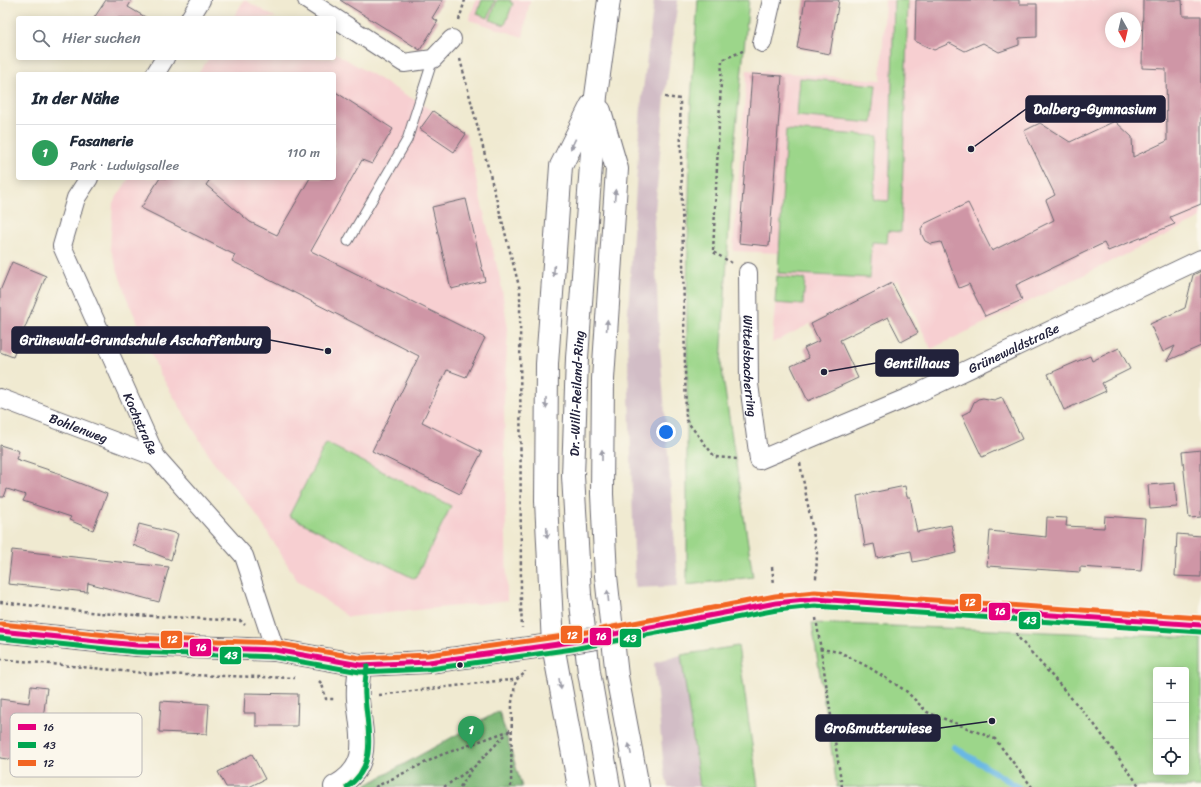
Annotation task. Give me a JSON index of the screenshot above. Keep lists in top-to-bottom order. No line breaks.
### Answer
{"streets":{"main road":["Dr.-Willi-Reiland-Ring"],"street":["Grünewaldstraße","Wittelsbacherring","Kochstraße","Bohlenweg"]},"crossings":[["Grünewaldstraße","Wittelsbacherring"],["Kochstraße","Bohlenweg"]],"places":["Dalberg-Gymnasium","Grünewald-Grundschule Aschaffenburg","Gentilhaus","Großmutterwiese"],"lines":["transit line 12","transit line 16","transit line 43"],"legend":["16","43","12"],"north":"bottom","page":{"search":"Hier suchen","heading":"In der Nähe","list":[{"mark":"1","name":"Fasanerie","note":"Park · Ludwigsallee","value":"110 m"}],"map_buttons":["+","−"],"pins":"1"}}
